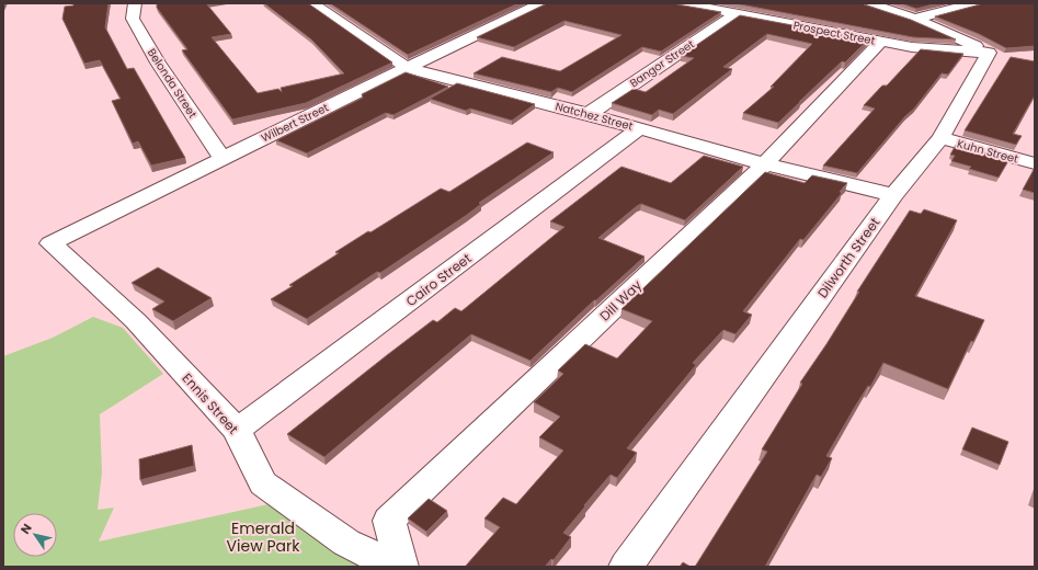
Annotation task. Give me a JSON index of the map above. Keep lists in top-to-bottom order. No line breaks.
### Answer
{"streets":{"street":["Prospect Street","Bangor Street","Belonda Street","Natchez Street","Wilbert Street","Kuhn Street","Dilworth Street","Cairo Street","Dill Way","Ennis Street"]},"crossings":[["Prospect Street","Bangor Street"],["Prospect Street","Dilworth Street"],["Prospect Street","Dill Way"],["Bangor Street","Natchez Street"],["Belonda Street","Wilbert Street"],["Natchez Street","Wilbert Street"],["Natchez Street","Dilworth Street"],["Natchez Street","Cairo Street"],["Natchez Street","Dill Way"],["Wilbert Street","Ennis Street"],["Kuhn Street","Dilworth Street"],["Cairo Street","Ennis Street"]],"parks":["Emerald View Park"],"north":"top left"}
